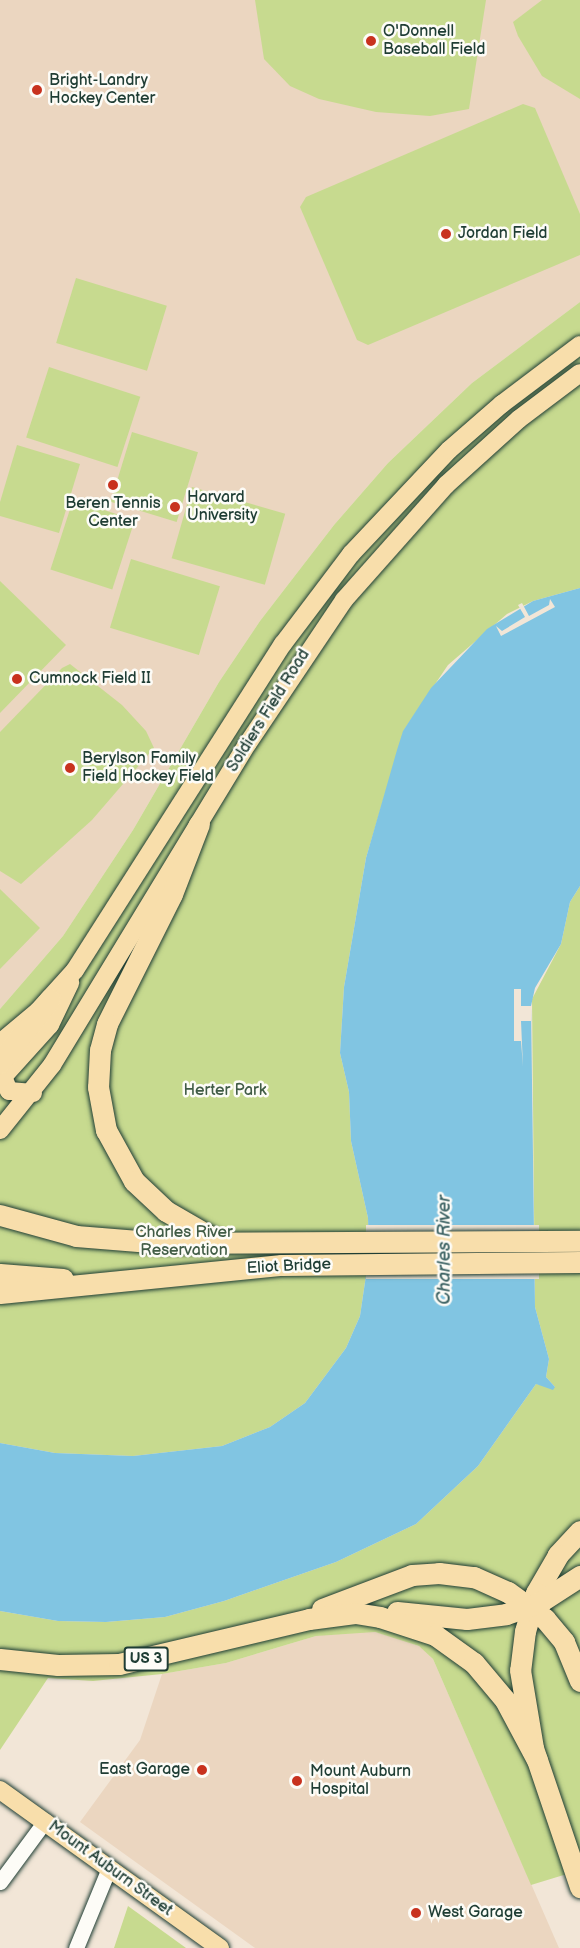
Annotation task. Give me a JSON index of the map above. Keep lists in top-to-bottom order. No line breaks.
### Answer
{"streets":{"highway":["Eliot Bridge","US 3"],"main road":["Soldiers Field Road","Mount Auburn Street"]},"water":["Charles River"],"parks":["Herter Park","Charles River Reservation"],"places":["O'Donnell Baseball Field","Bright-Landry Hockey Center","Jordan Field","Beren Tennis Center","Harvard University","Cumnock Field II","Berylson Family Field Hockey Field","East Garage","Mount Auburn Hospital","West Garage"]}
